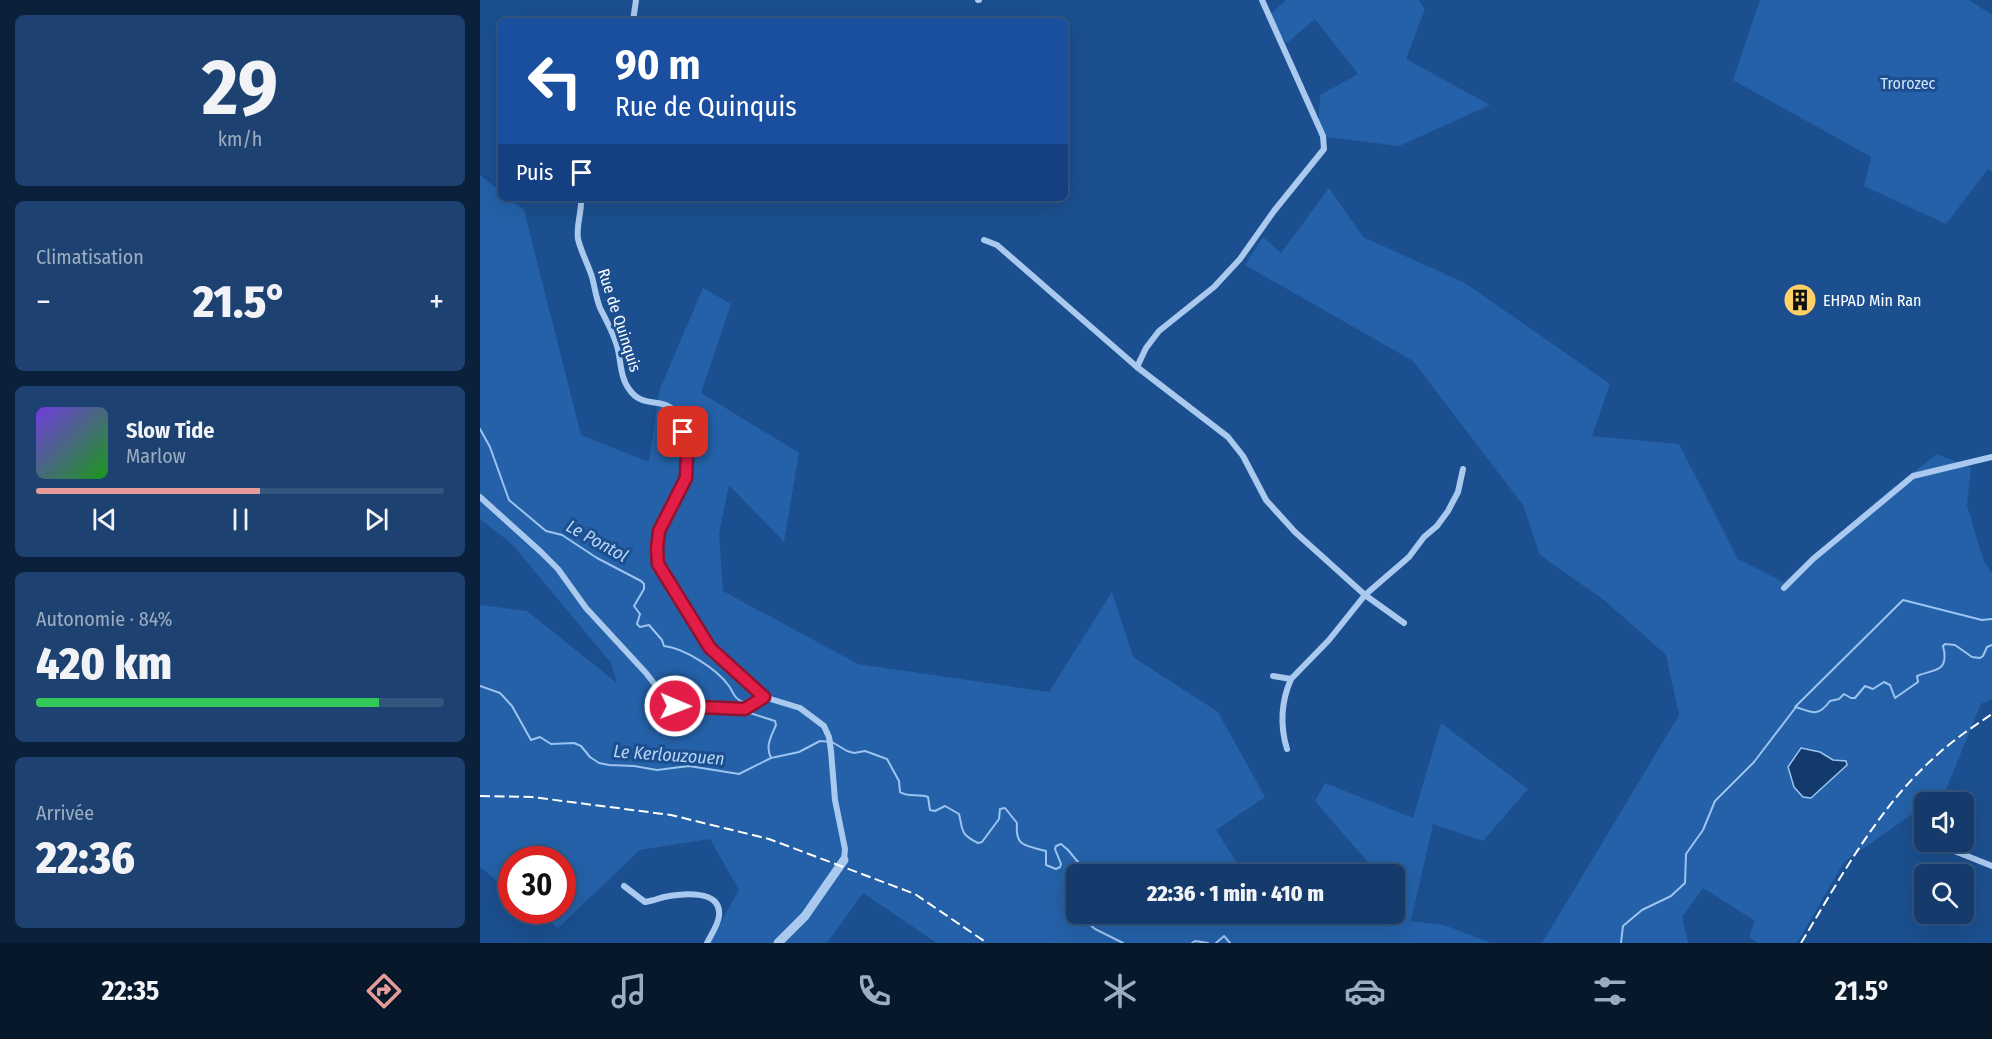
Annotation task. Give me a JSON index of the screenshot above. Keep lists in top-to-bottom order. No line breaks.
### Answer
{"streets":{"street":["Rue de Quinquis"]},"water":["Le Pontol","Le Kerlouzouen"],"parks":["Trorozec"],"places":{"building":["EHPAD Min Ran"]},"page":{"tile":[["29","km/h"],"Climatisation",["Autonomie · 84%","420 km"],["Arrivée","22:36"]],"turn":["90 m","Rue de Quinquis"],"then":"Puis","heat":["−","21.5°","+"],"song":["Slow Tide","Marlow"],"limit":"30","trip":"22:36 · 1 min · 410 m","tabs":["22:35","21.5°"]}}
